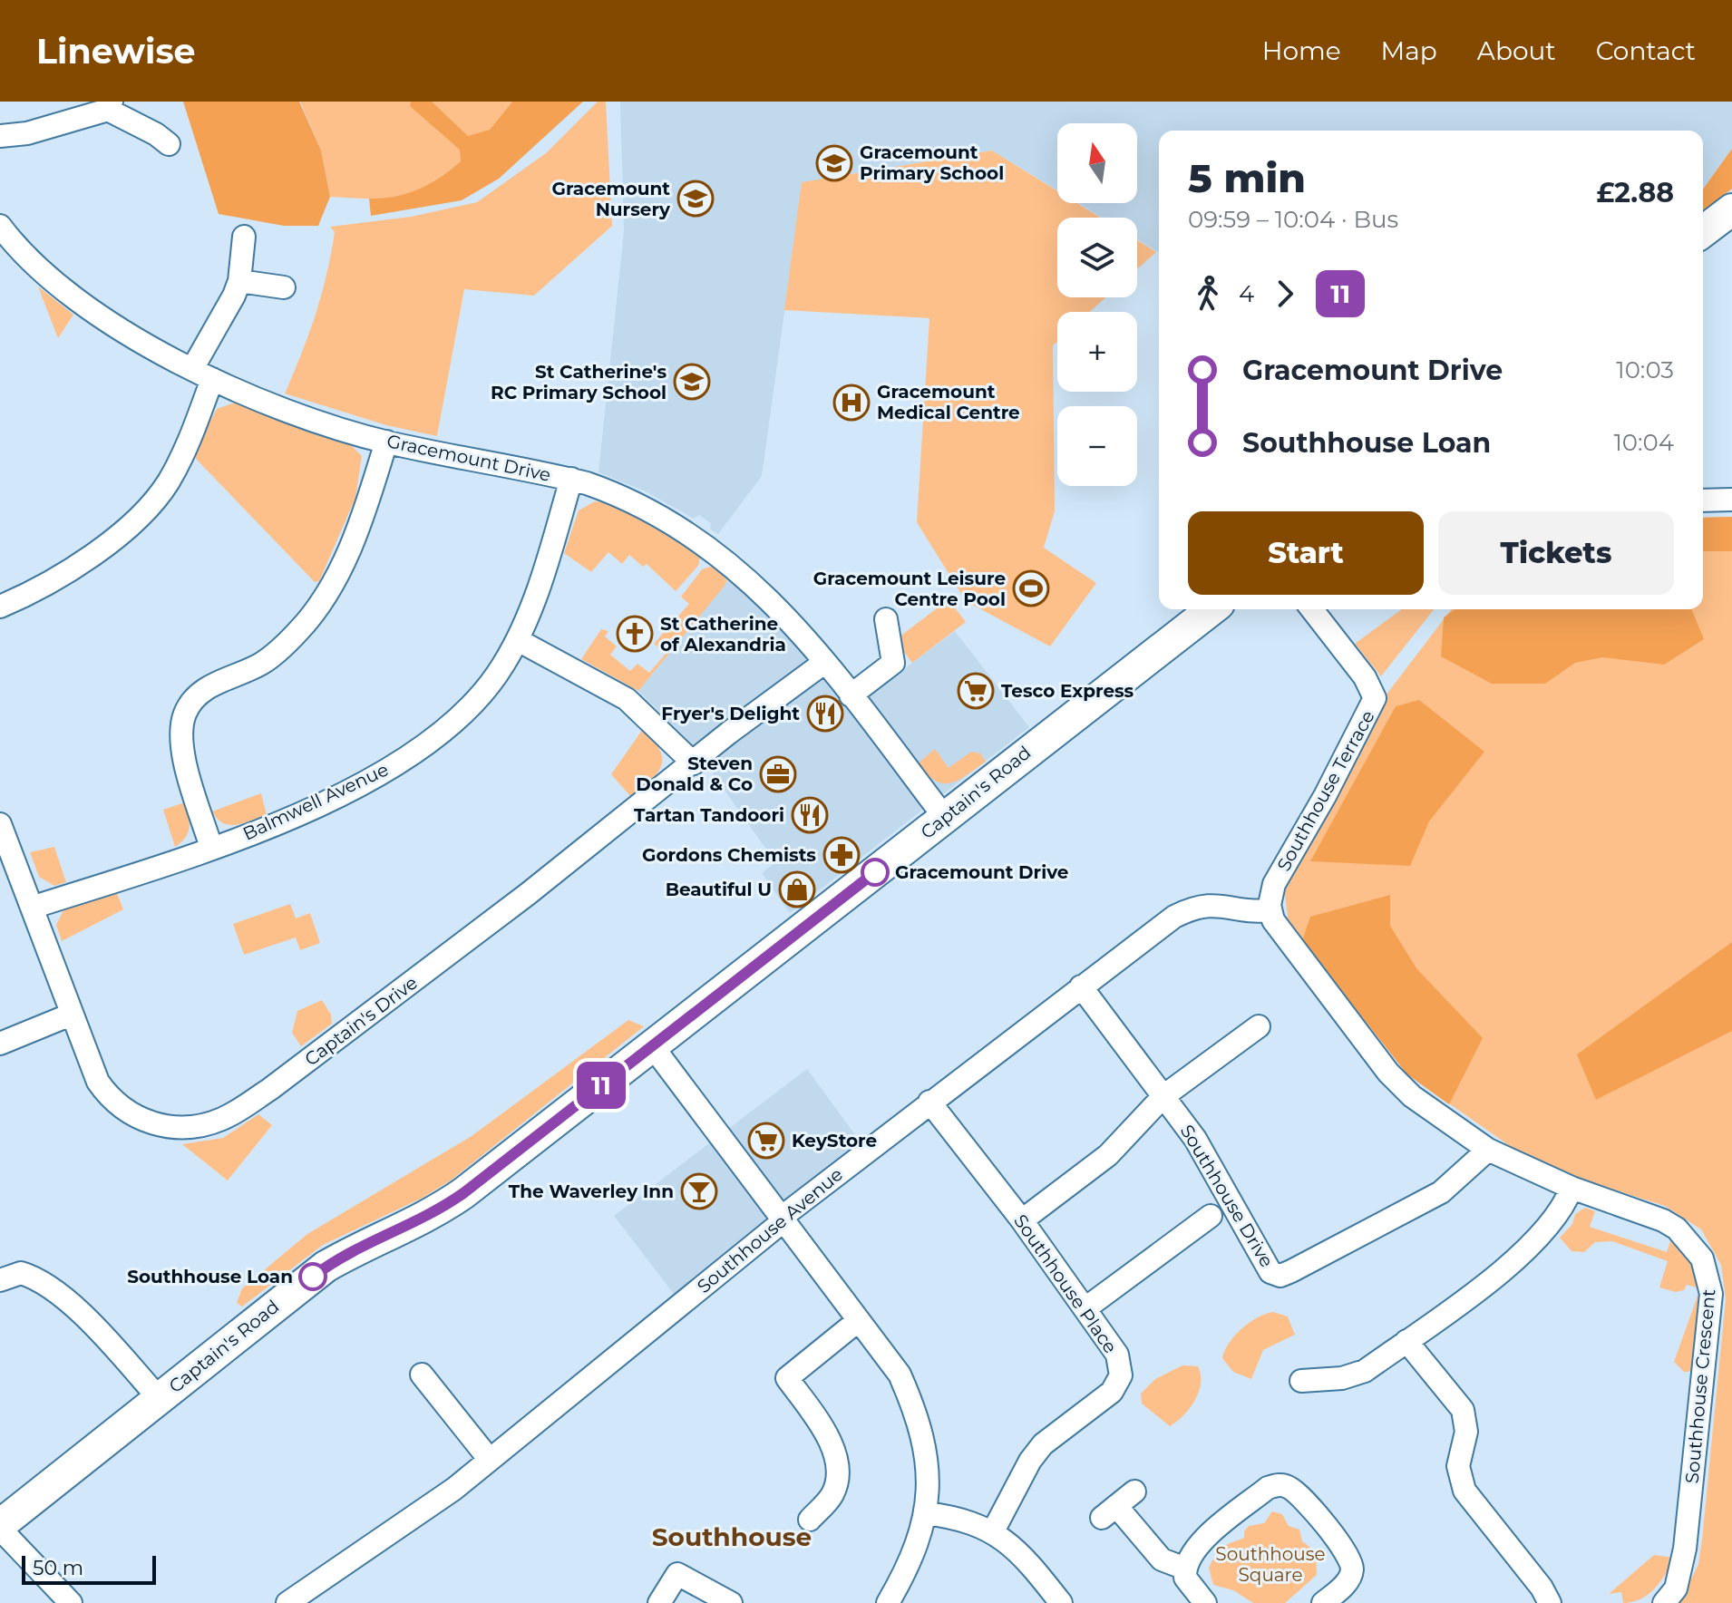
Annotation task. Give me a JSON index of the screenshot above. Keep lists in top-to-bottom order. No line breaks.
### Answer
{"streets":{"main road":["Captain's Road"],"street":["Gracemount Drive","Southhouse Terrace","Balmwell Avenue","Captain's Drive","Southhouse Drive","Southhouse Avenue","Southhouse Place","Southhouse Crescent"]},"crossings":[["Gracemount Drive","Captain's Road"],["Gracemount Drive","Balmwell Avenue"],["Gracemount Drive","Captain's Drive"],["Southhouse Terrace","Southhouse Avenue"],["Southhouse Terrace","Southhouse Crescent"],["Balmwell Avenue","Captain's Drive"],["Southhouse Drive","Southhouse Avenue"],["Southhouse Drive","Southhouse Crescent"],["Southhouse Avenue","Southhouse Place"],["Southhouse Avenue","Southhouse Crescent"]],"districts":["Southhouse"],"parks":["Southhouse Square"],"places":{"school or university":["Gracemount Primary School","Gracemount Nursery","St Catherine's RC Primary School"],"hospital":["Gracemount Medical Centre"],"sports":["Gracemount Leisure Centre Pool"],"church":["St Catherine of Alexandria"],"supermarket":["Tesco Express","KeyStore"],"restaurant":["Fryer's Delight","Tartan Tandoori"],"office":["Steven Donald & Co"],"pharmacy":["Gordons Chemists"],"other":["Gracemount Drive","Southhouse Loan"],"shop":["Beautiful U"],"bar":["The Waverley Inn"]},"lines":["bus line 11"],"scale_bar":"50 m","north":"top","page":{"header":"Linewise","nav":["Home","Map","About","Contact"],"on_map":"11","map_buttons":["+","−"],"heading":["5 min","09:59 – 10:04 · Bus","£2.88"],"legs":["4","11"],"list":[{"name":"Gracemount Drive","value":"10:03"},{"name":"Southhouse Loan","value":"10:04"}],"buttons":["Start","Tickets"],"scale":"50 m"}}
